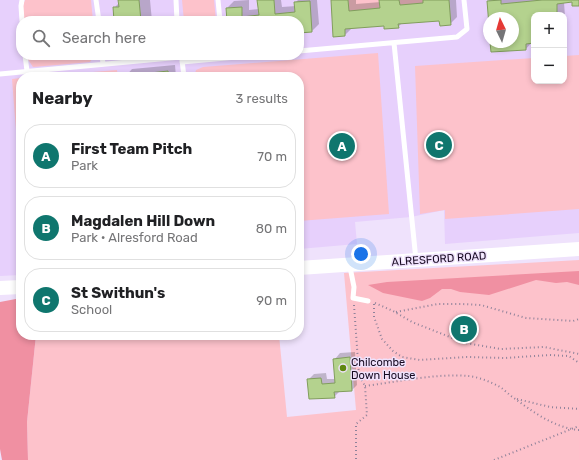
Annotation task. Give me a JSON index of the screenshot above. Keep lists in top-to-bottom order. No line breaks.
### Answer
{"streets":{"main road":["ALRESFORD ROAD"]},"places":["Chilcombe Down House"],"north":"top","page":{"map_buttons":["+","−"],"search":"Search here","heading":["Nearby","3 results"],"list":[{"mark":"A","name":"First Team Pitch","note":"Park","value":"70 m"},{"mark":"B","name":"Magdalen Hill Down","note":"Park · Alresford Road","value":"80 m"},{"mark":"C","name":"St Swithun's","note":"School","value":"90 m"}],"pins":["C","A","B"]}}
